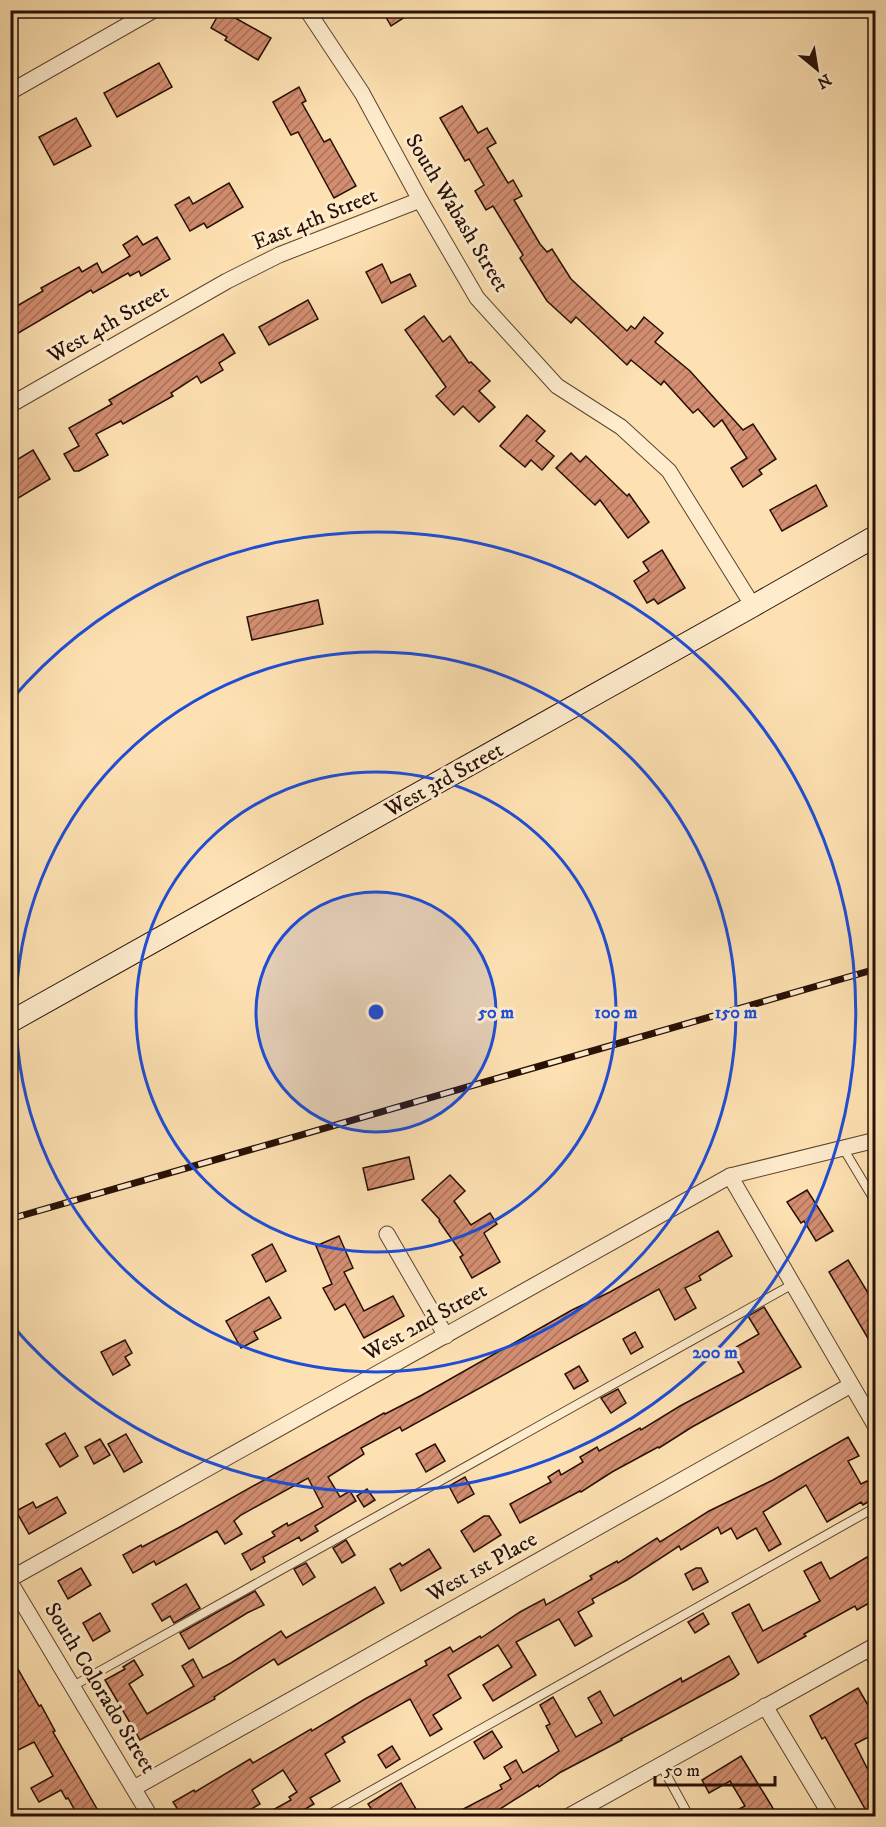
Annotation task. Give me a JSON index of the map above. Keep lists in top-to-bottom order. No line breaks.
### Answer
{"streets":{"street":["South Wabash Street","East 4th Street","West 4th Street","West 3rd Street","West 2nd Street","West 1st Place","South Colorado Street"]},"crossings":[["South Wabash Street","East 4th Street"],["South Wabash Street","West 3rd Street"],["East 4th Street","West 4th Street"],["West 2nd Street","South Colorado Street"],["West 1st Place","South Colorado Street"]],"scale_bar":"50 m","north":"bottom right","rings":["50 m","100 m","150 m","200 m"]}
